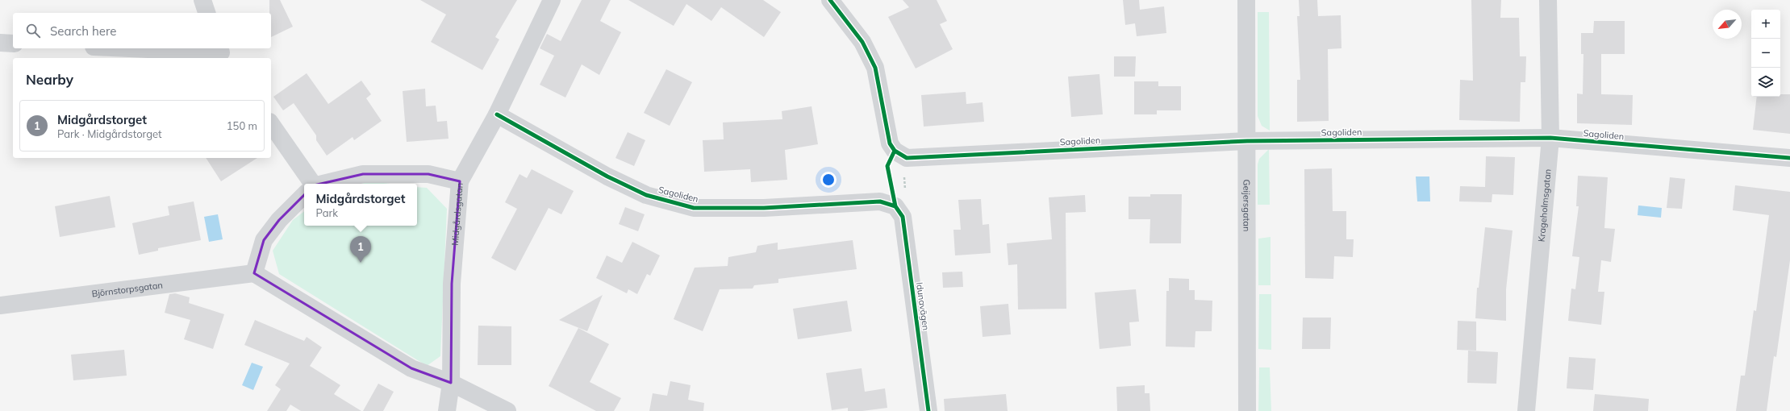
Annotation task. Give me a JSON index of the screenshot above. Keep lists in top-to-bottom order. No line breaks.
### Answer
{"streets":{"street":["Sagoliden","Geijersgatan","Krageholmsgatan","Midgårdsgatan","Björnstorpsgatan","Idunavägen"]},"crossings":[["Sagoliden","Geijersgatan"],["Sagoliden","Krageholmsgatan"],["Sagoliden","Midgårdsgatan"],["Sagoliden","Idunavägen"]],"north":"bottom left","page":{"map_buttons":["+","−"],"search":"Search here","heading":"Nearby","list":[{"mark":"1","name":"Midgårdstorget","note":"Park · Midgårdstorget","value":"150 m"}],"popup":["Midgårdstorget","Park"],"pins":"1"}}
